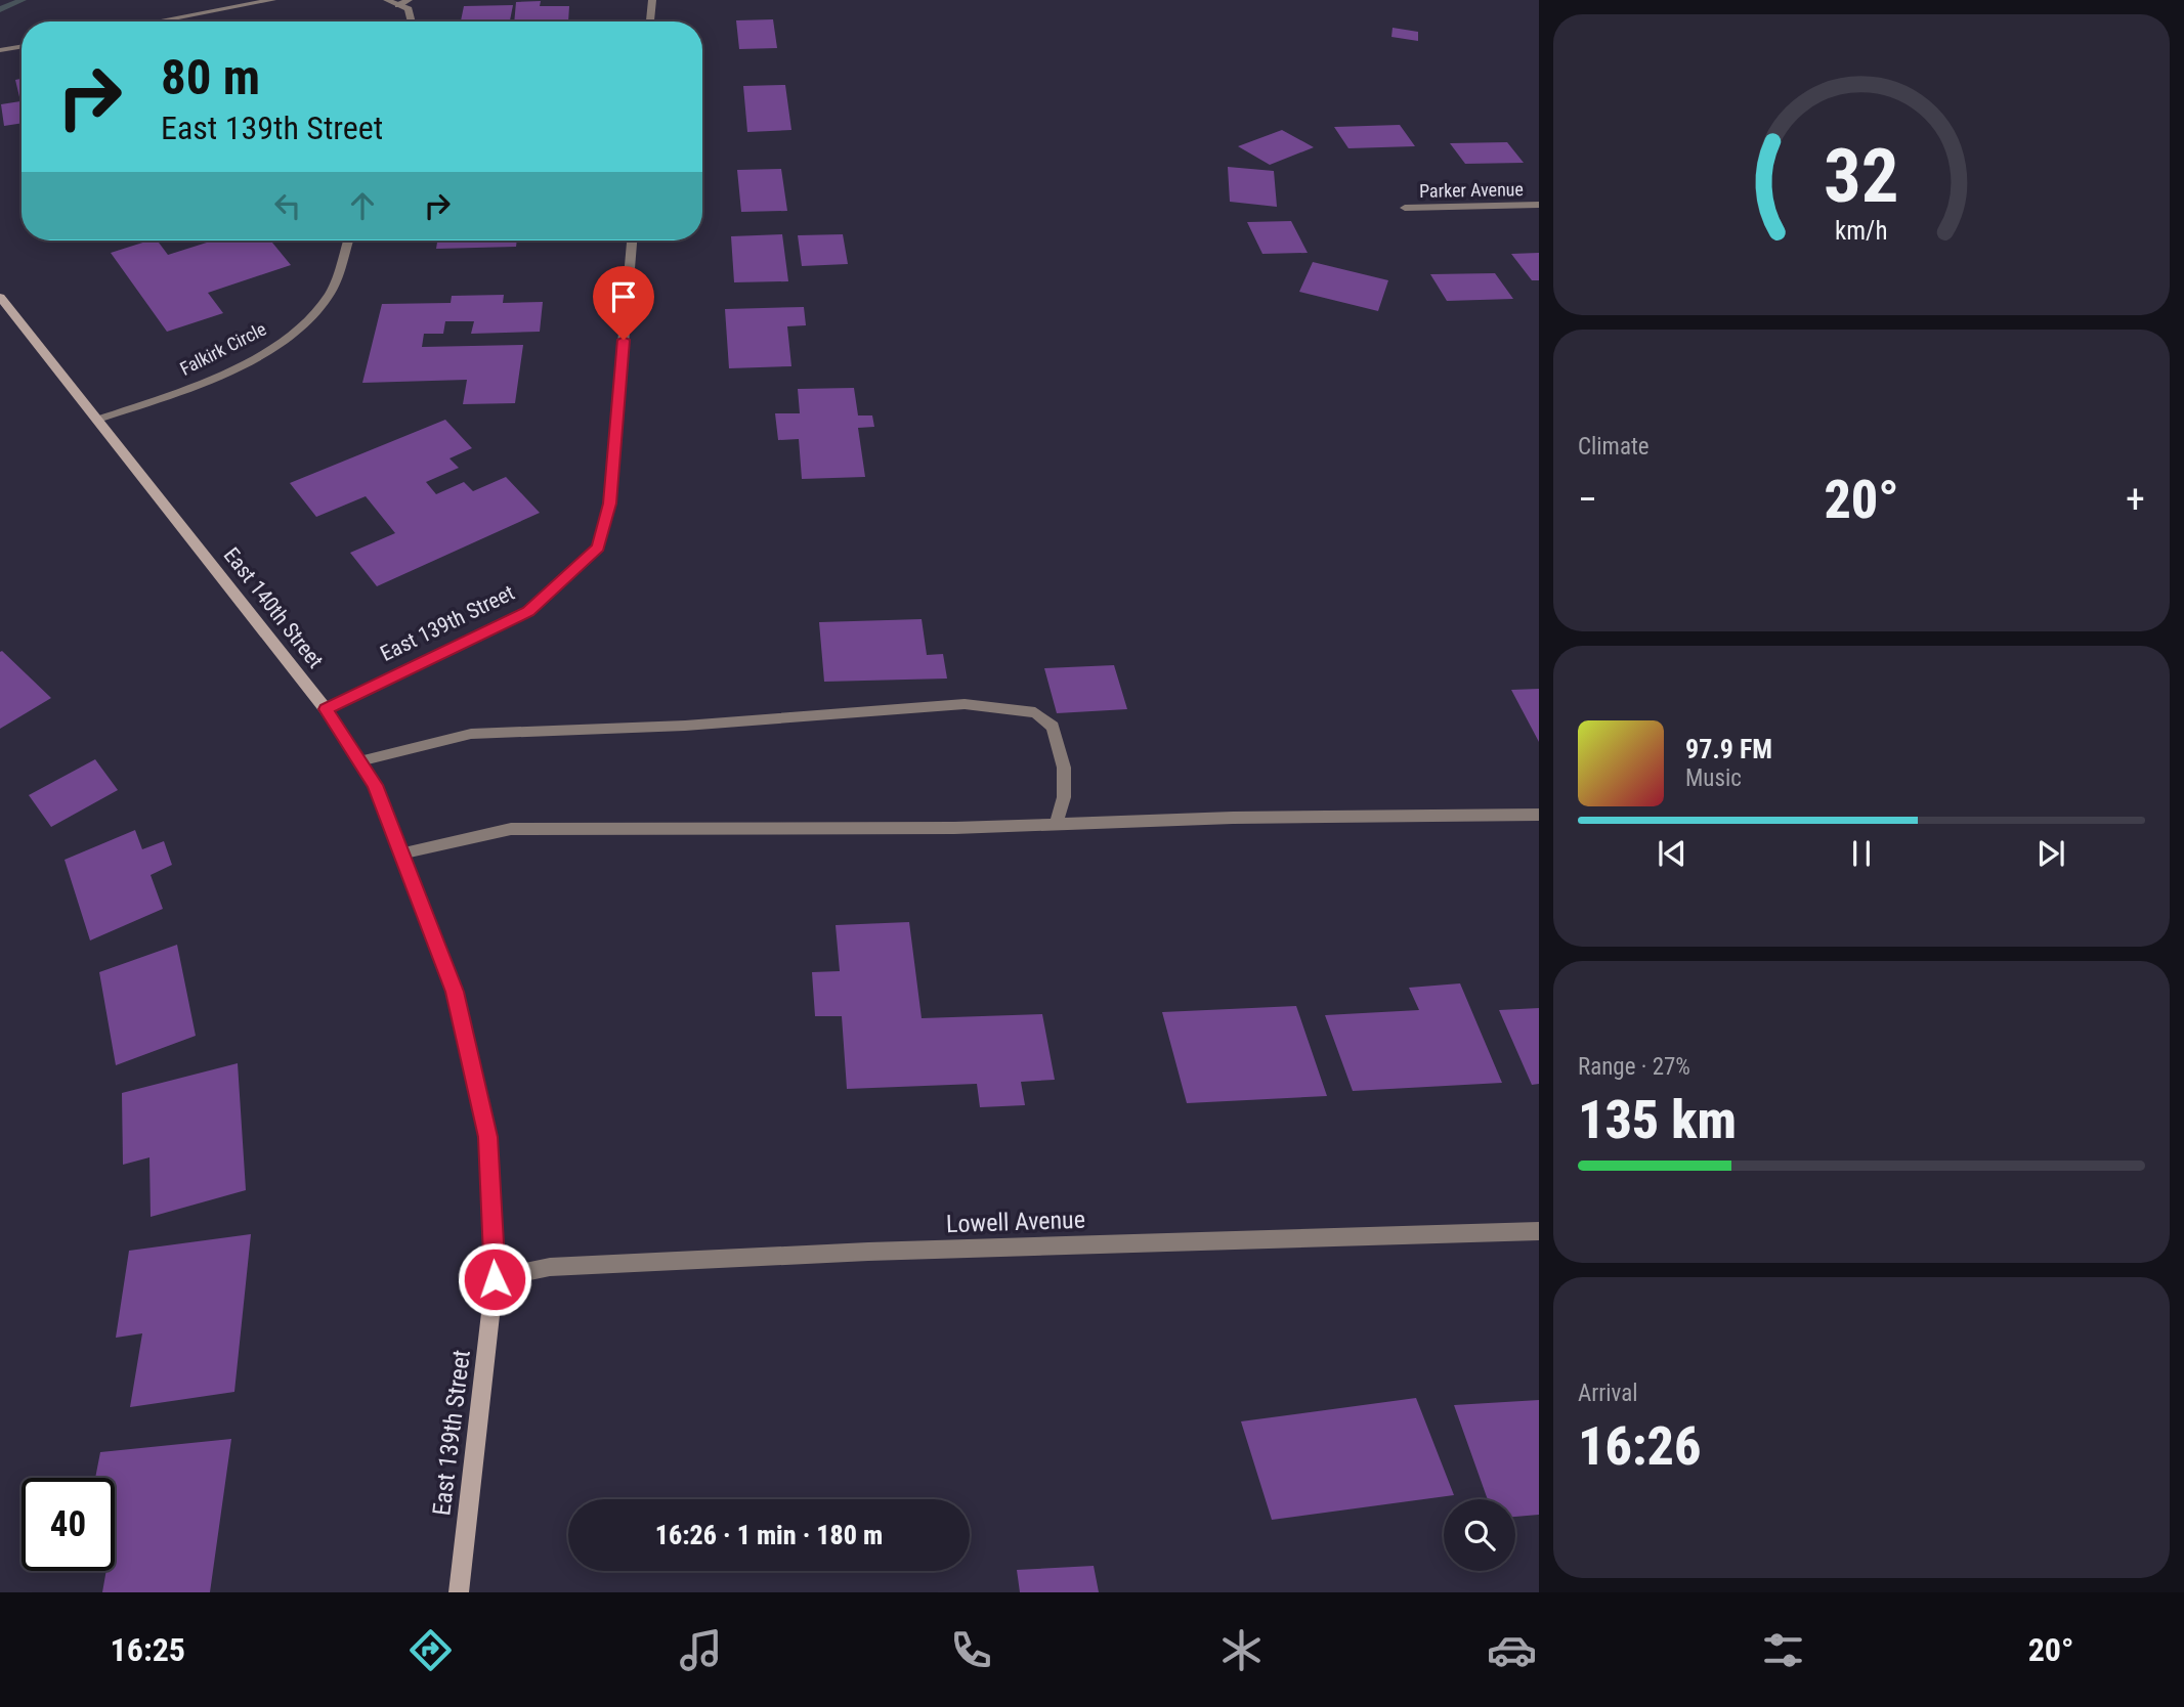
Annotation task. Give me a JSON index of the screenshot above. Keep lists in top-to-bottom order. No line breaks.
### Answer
{"streets":{"street":["Parker Avenue","Falkirk Circle","East 140th Street","East 139th Street","Lowell Avenue"]},"crossings":[["Falkirk Circle","East 140th Street"],["East 140th Street","East 139th Street"],["East 140th Street","Lowell Avenue"],["East 139th Street","Lowell Avenue"]],"page":{"turn":["80 m","East 139th Street"],"tile":["Climate",["Range · 27%","135 km"],["Arrival","16:26"]],"heat":["−","20°","+"],"song":["97.9 FM","Music"],"limit":"40","trip":"16:26 · 1 min · 180 m","tabs":["16:25","20°"],"gauge":["32","km/h"]}}
